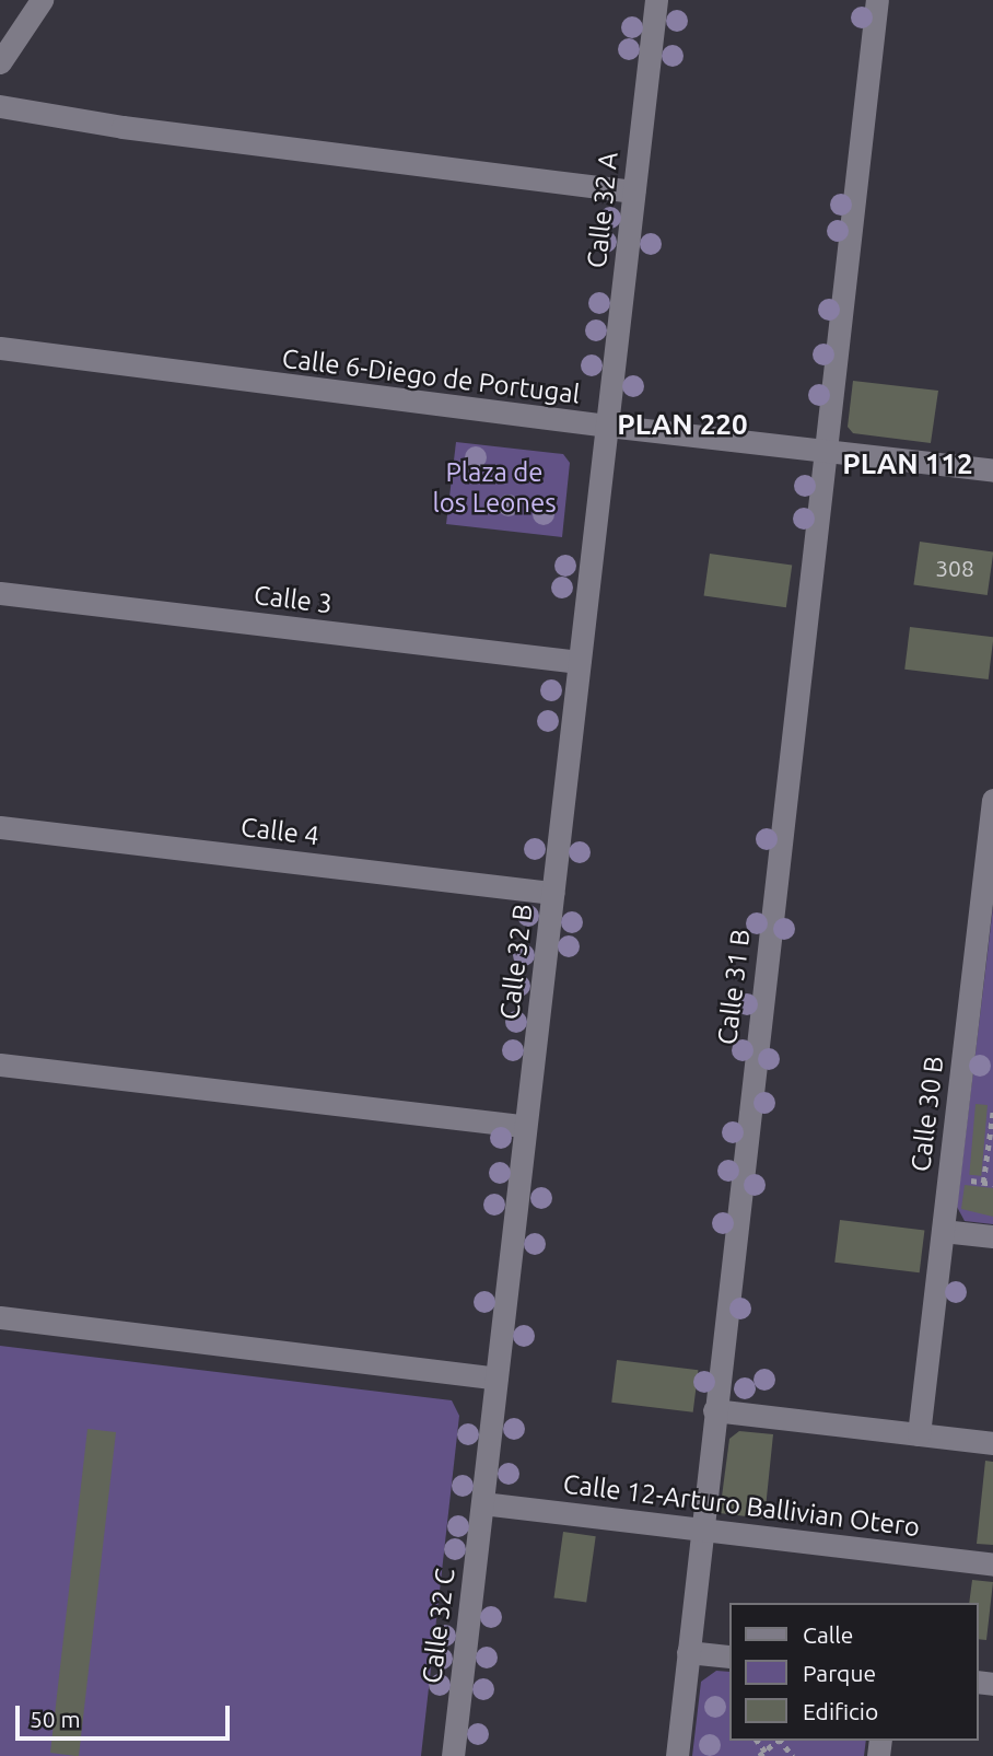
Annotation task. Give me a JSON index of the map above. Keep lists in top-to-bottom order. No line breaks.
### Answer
{"streets":{"street":["Calle 32 A","Calle 6-Diego de Portugal","Calle 3","Calle 4","Calle 32 B","Calle 31 B","Calle 30 B","Calle 12-Arturo Ballivian Otero","Calle 32 C"]},"crossings":[["Calle 32 A","Calle 6-Diego de Portugal"],["Calle 32 A","Calle 32 B"],["Calle 6-Diego de Portugal","Calle 32 B"],["Calle 6-Diego de Portugal","Calle 31 B"],["Calle 3","Calle 32 B"],["Calle 4","Calle 32 B"],["Calle 32 B","Calle 12-Arturo Ballivian Otero"],["Calle 32 B","Calle 32 C"],["Calle 31 B","Calle 12-Arturo Ballivian Otero"],["Calle 12-Arturo Ballivian Otero","Calle 32 C"]],"districts":["PLAN 220","PLAN 112"],"parks":["Plaza de los Leones"],"house_numbers":["308"],"legend":["Calle","Parque","Edificio"],"scale_bar":"50 m"}
